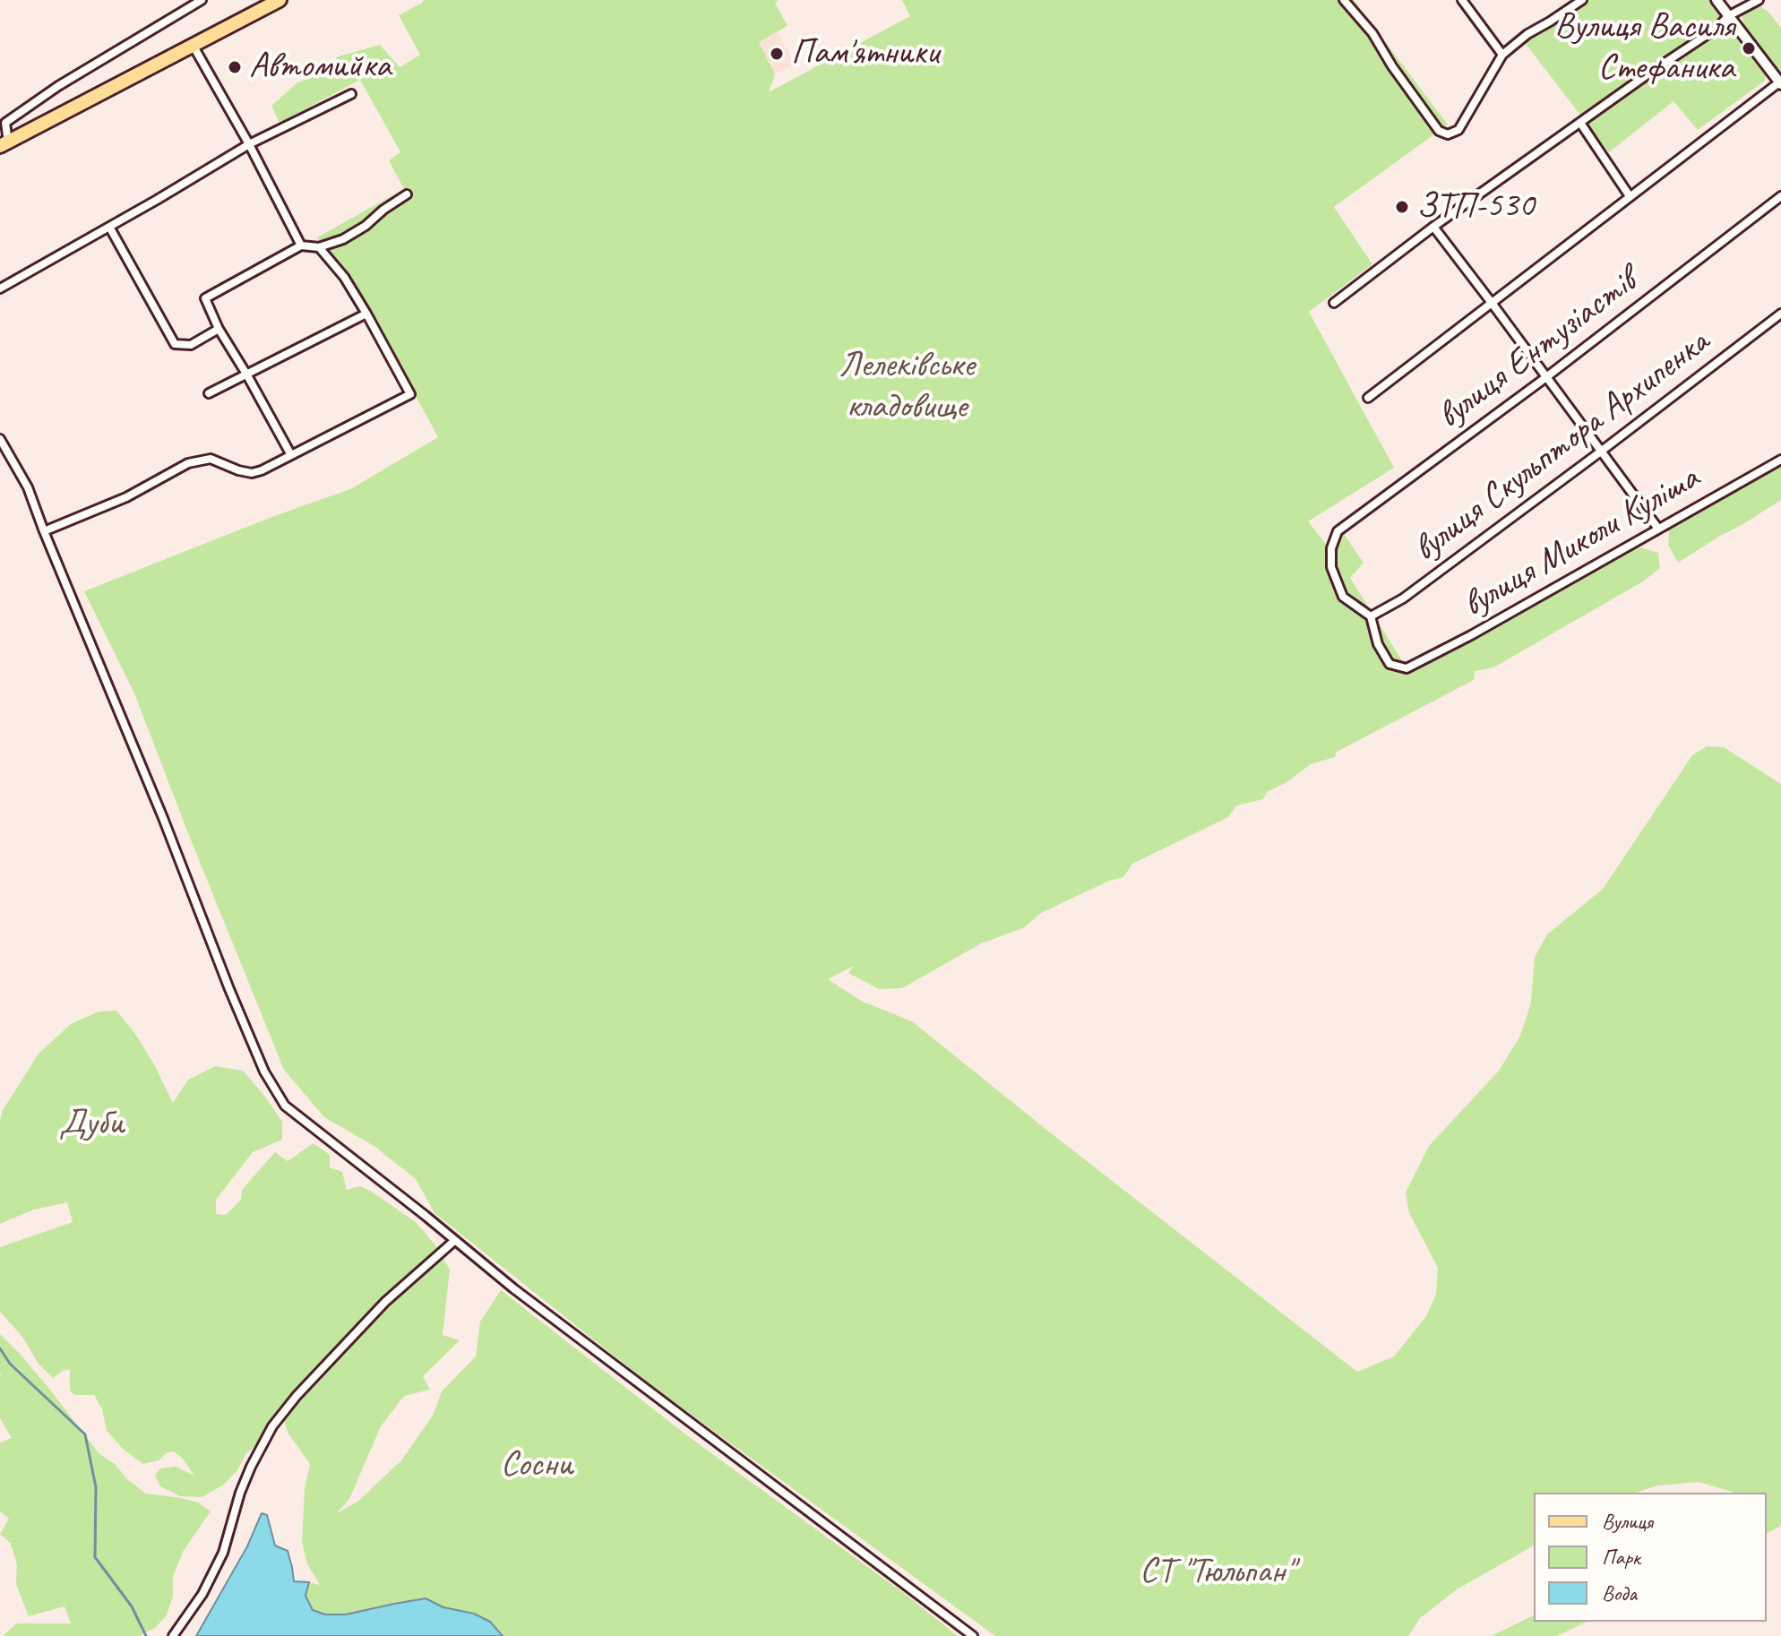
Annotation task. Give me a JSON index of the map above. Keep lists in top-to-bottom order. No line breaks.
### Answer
{"streets":{"street":["вулиця Ентузіастів","вулиця Скульптора Архипенка","вулиця Миколи Куліша"]},"crossings":[["вулиця Ентузіастів","вулиця Скульптора Архипенка"],["вулиця Ентузіастів","вулиця Миколи Куліша"],["вулиця Скульптора Архипенка","вулиця Миколи Куліша"]],"parks":["Лелеківське кладовище","Дуби","Сосни","СТ \"Тюльпан\""],"places":["Вулиця Василя Стефаника","Пам'ятники","Автомийка","ЗТП-530"],"legend":["Вулиця","Парк","Вода"]}
